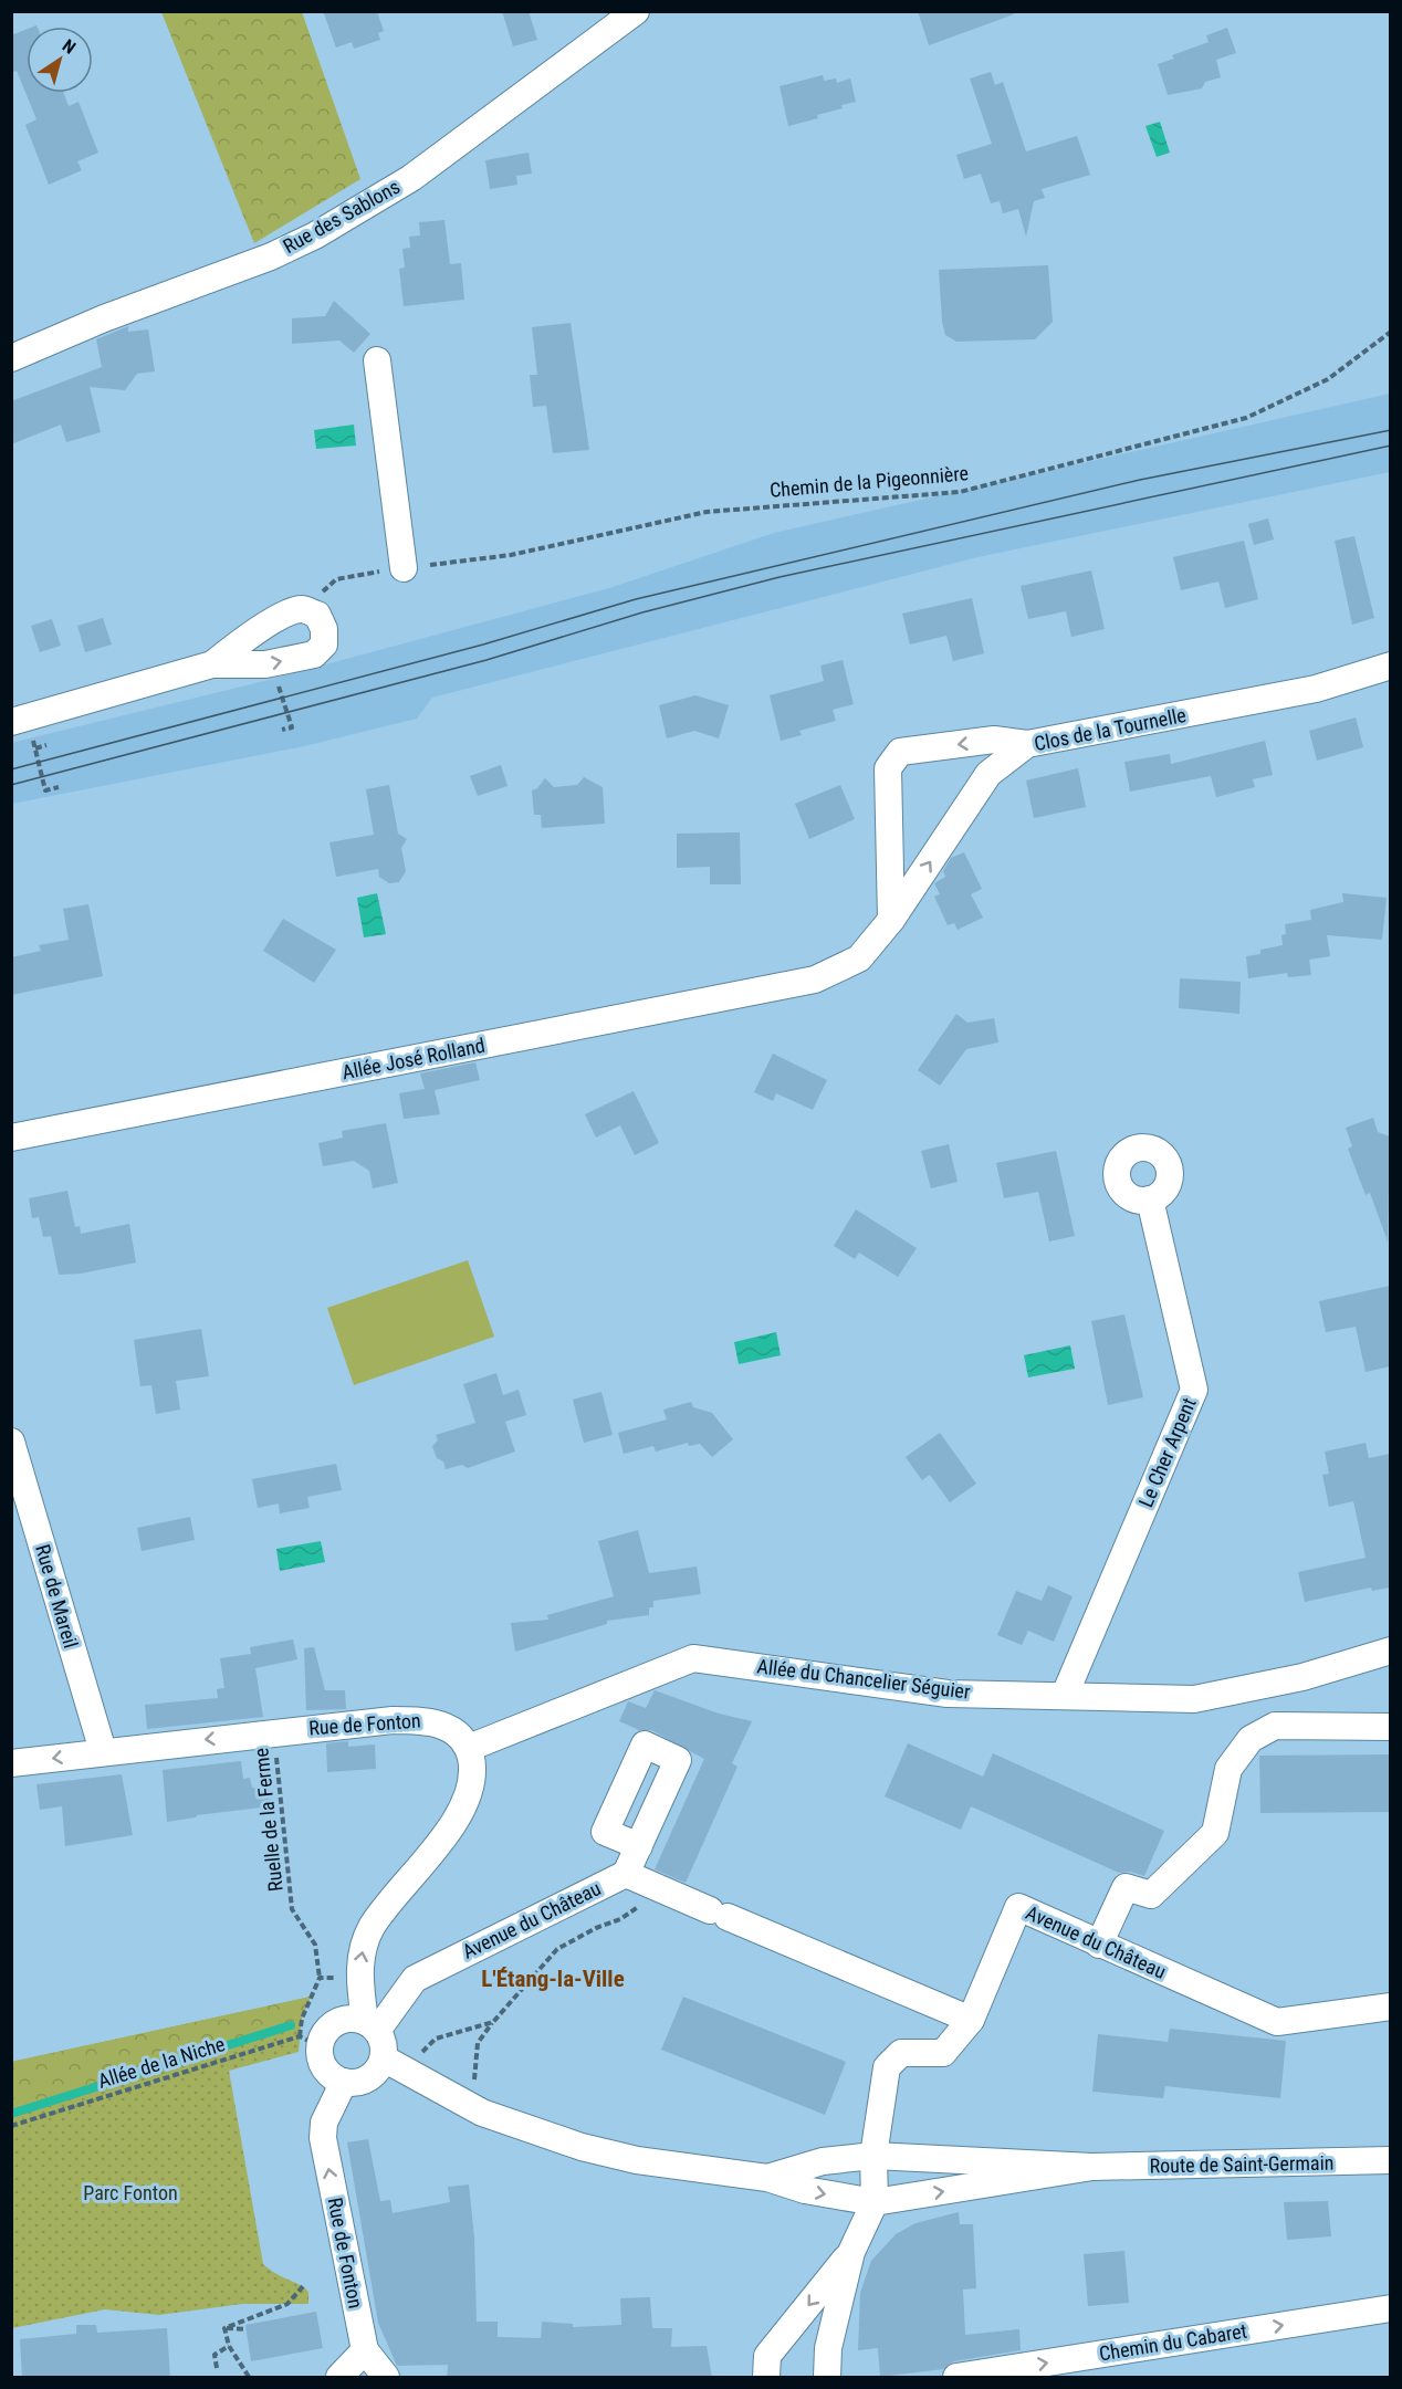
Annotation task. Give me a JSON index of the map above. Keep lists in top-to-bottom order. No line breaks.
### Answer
{"streets":{"street":["Rue des Sablons","Clos de la Tournelle","Allée José Rolland","Le Cher Arpent","Rue de Mareil","Allée du Chancelier Séguier","Rue de Fonton","Avenue du Château","Route de Saint-Germain","Chemin du Cabaret"],"path":["Chemin de la Pigeonnière","Ruelle de la Ferme","Allée de la Niche"]},"crossings":[["Clos de la Tournelle","Allée José Rolland"],["Le Cher Arpent","Allée du Chancelier Séguier"],["Rue de Mareil","Rue de Fonton"],["Allée du Chancelier Séguier","Rue de Fonton"],["Rue de Fonton","Ruelle de la Ferme"],["Rue de Fonton","Avenue du Château"],["Rue de Fonton","Allée de la Niche"],["Avenue du Château","Allée de la Niche"]],"one_way":["Chemin du Cabaret"],"districts":["L'Étang-la-Ville"],"parks":["Parc Fonton"],"north":"top right"}
